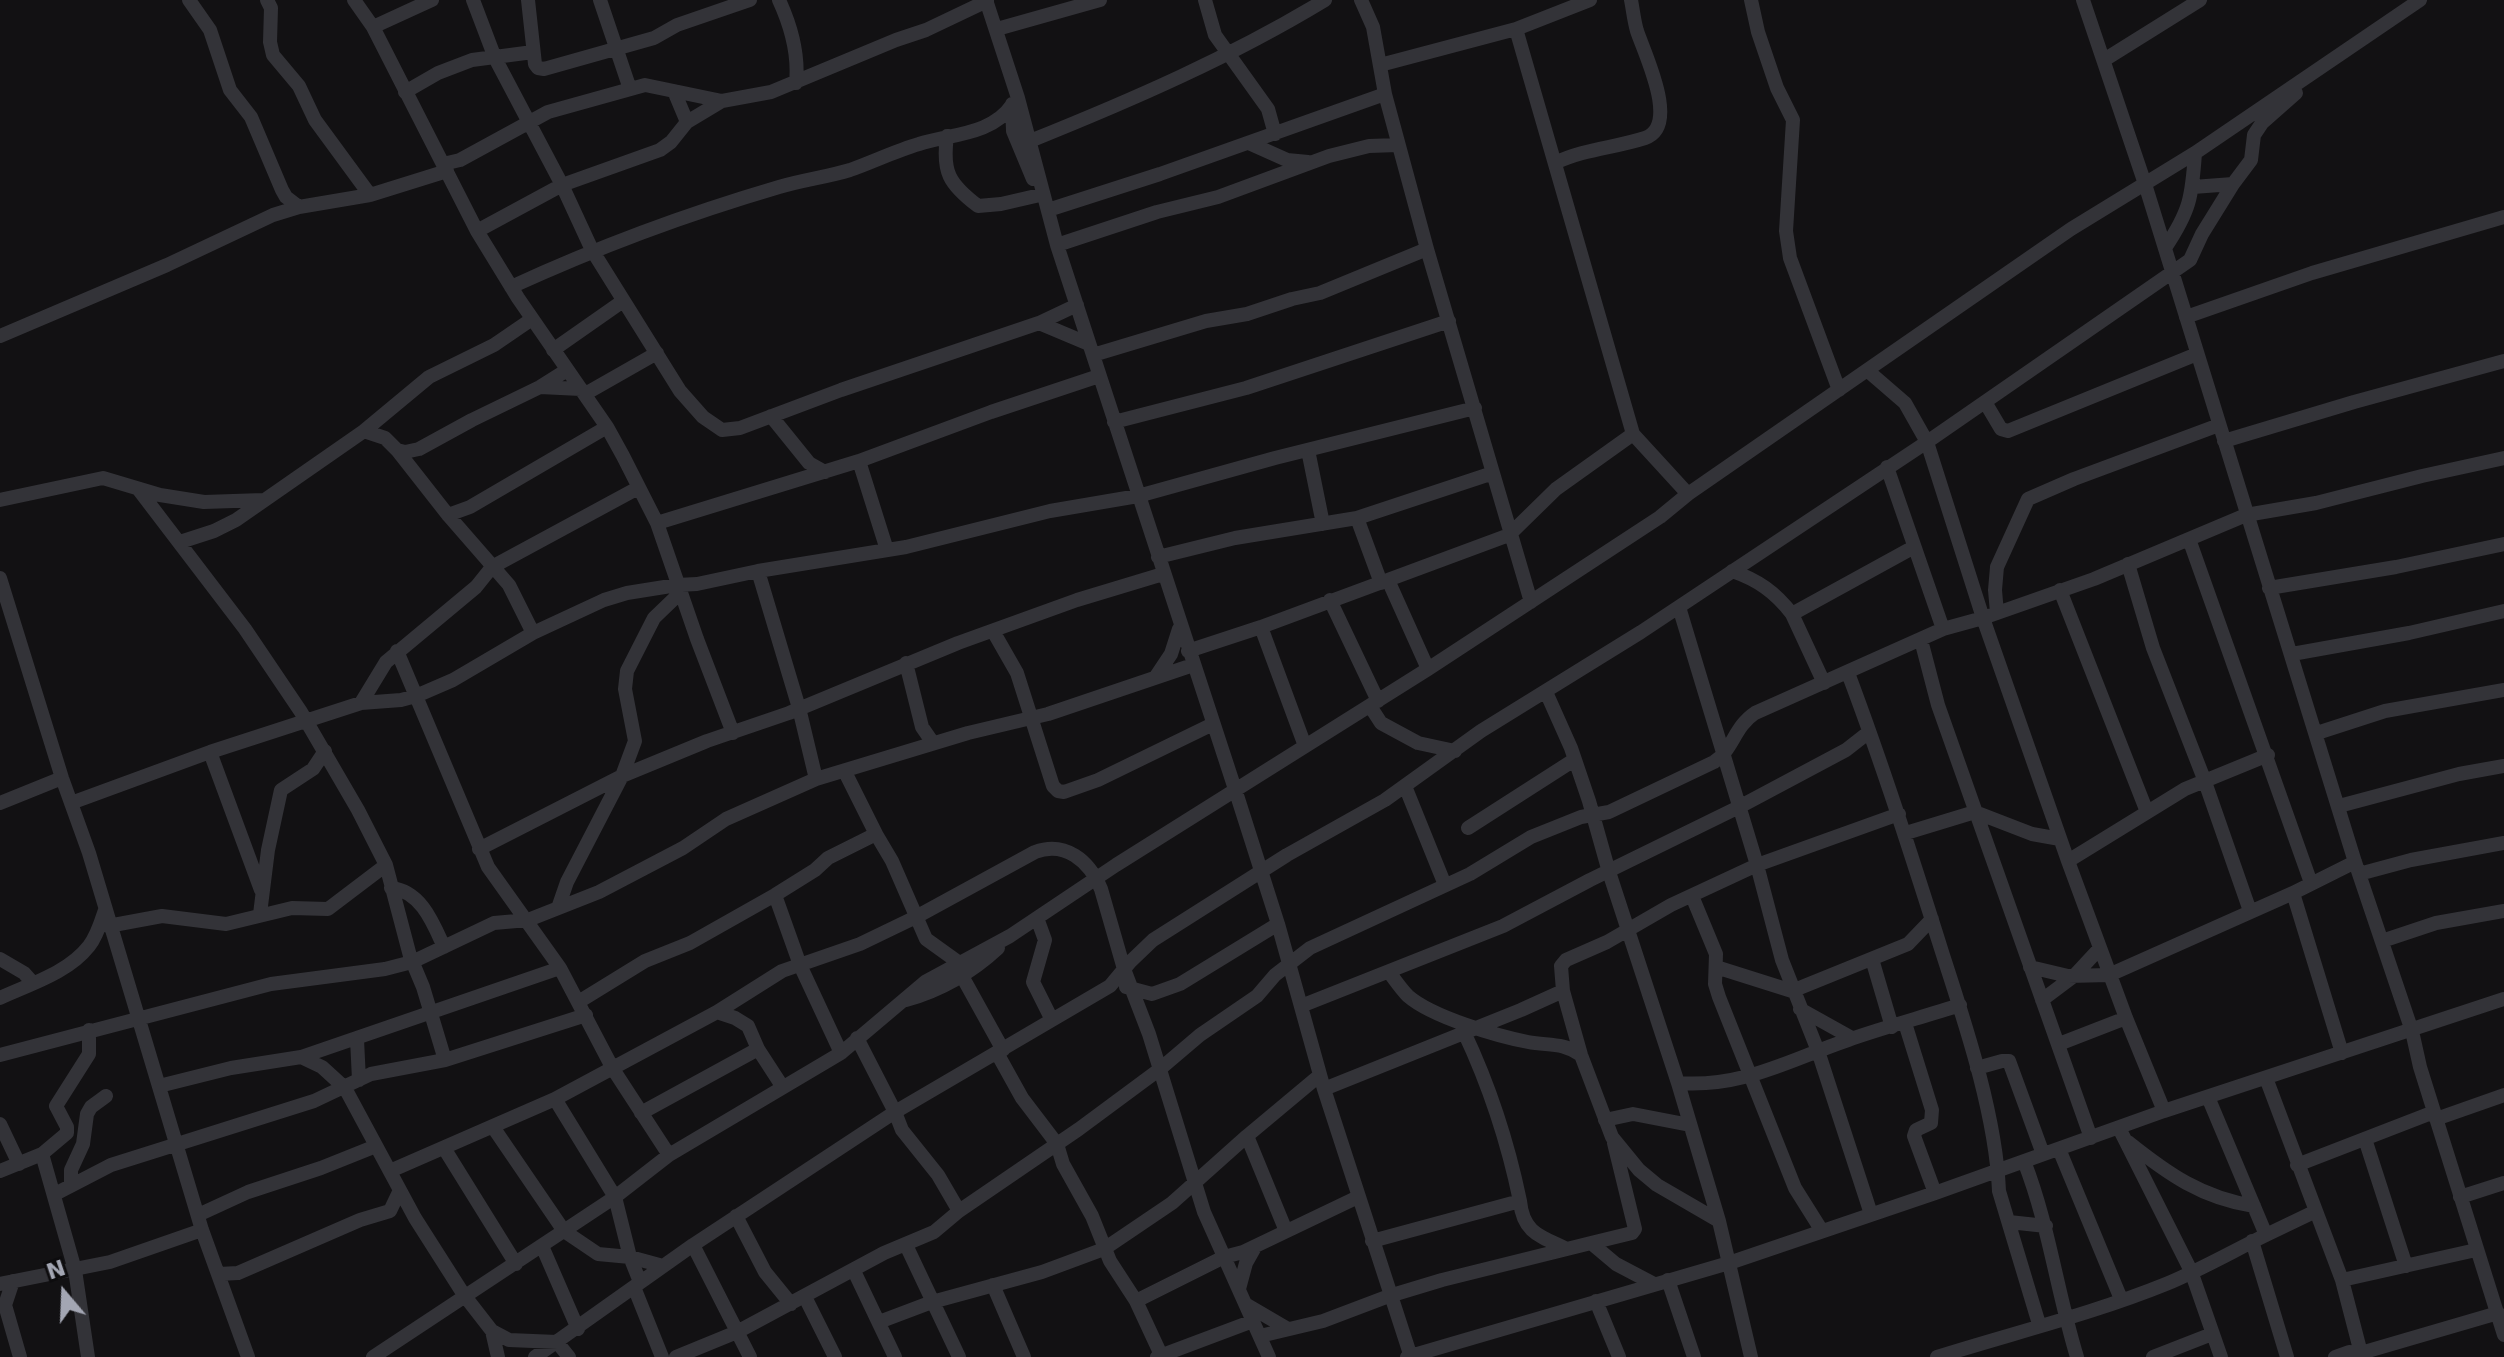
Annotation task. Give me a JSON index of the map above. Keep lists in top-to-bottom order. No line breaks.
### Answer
{"north":"top"}
